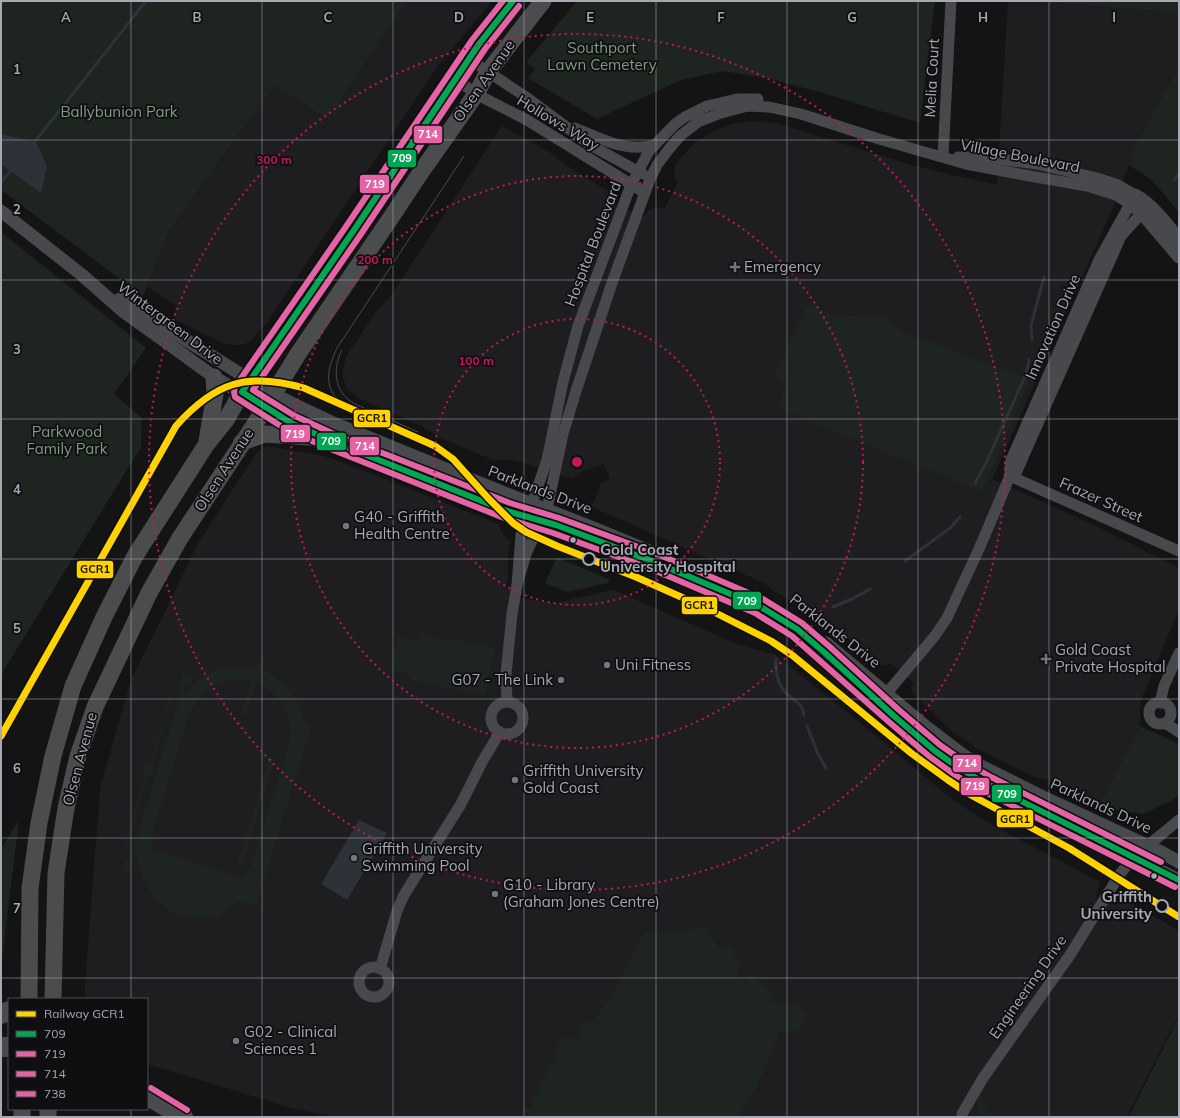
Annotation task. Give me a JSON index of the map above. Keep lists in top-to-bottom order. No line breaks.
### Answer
{"streets":{"main road":["Olsen Avenue"],"street":["Melia Court","Hollows Way","Village Boulevard","Hospital Boulevard","Wintergreen Drive","Innovation Drive","Parklands Drive","Frazer Street","Engineering Drive"]},"crossings":[["Melia Court","Village Boulevard"],["Melia Court","Hospital Boulevard"],["Olsen Avenue","Hollows Way"],["Olsen Avenue","Wintergreen Drive"],["Olsen Avenue","Parklands Drive"],["Hollows Way","Hospital Boulevard"],["Village Boulevard","Hospital Boulevard"],["Village Boulevard","Innovation Drive"],["Hospital Boulevard","Parklands Drive"],["Wintergreen Drive","Parklands Drive"],["Innovation Drive","Parklands Drive"],["Innovation Drive","Frazer Street"],["Parklands Drive","Engineering Drive"]],"parks":["Southport Lawn Cemetery","Ballybunion Park","Parkwood Family Park"],"places":{"health":["Emergency","Gold Coast Private Hospital"],"other":["G40 - Griffith Health Centre","Gold Coast University Hospital","Uni Fitness","G07 - The Link","Griffith University Gold Coast","Griffith University Swimming Pool","G10 - Library (Graham Jones Centre)","Griffith University","G02 - Clinical Sciences 1"]},"lines":["transit line 709","transit line 719","transit line 714","rail line GCR1","transit line 738"],"legend":["Railway GCR1","709","719","714","738"],"grid":{"columns":["A","B","C","D","E","F","G","H","I"],"rows":["1","2","3","4","5","6","7"]},"rings":["300 m","200 m","100 m"]}
